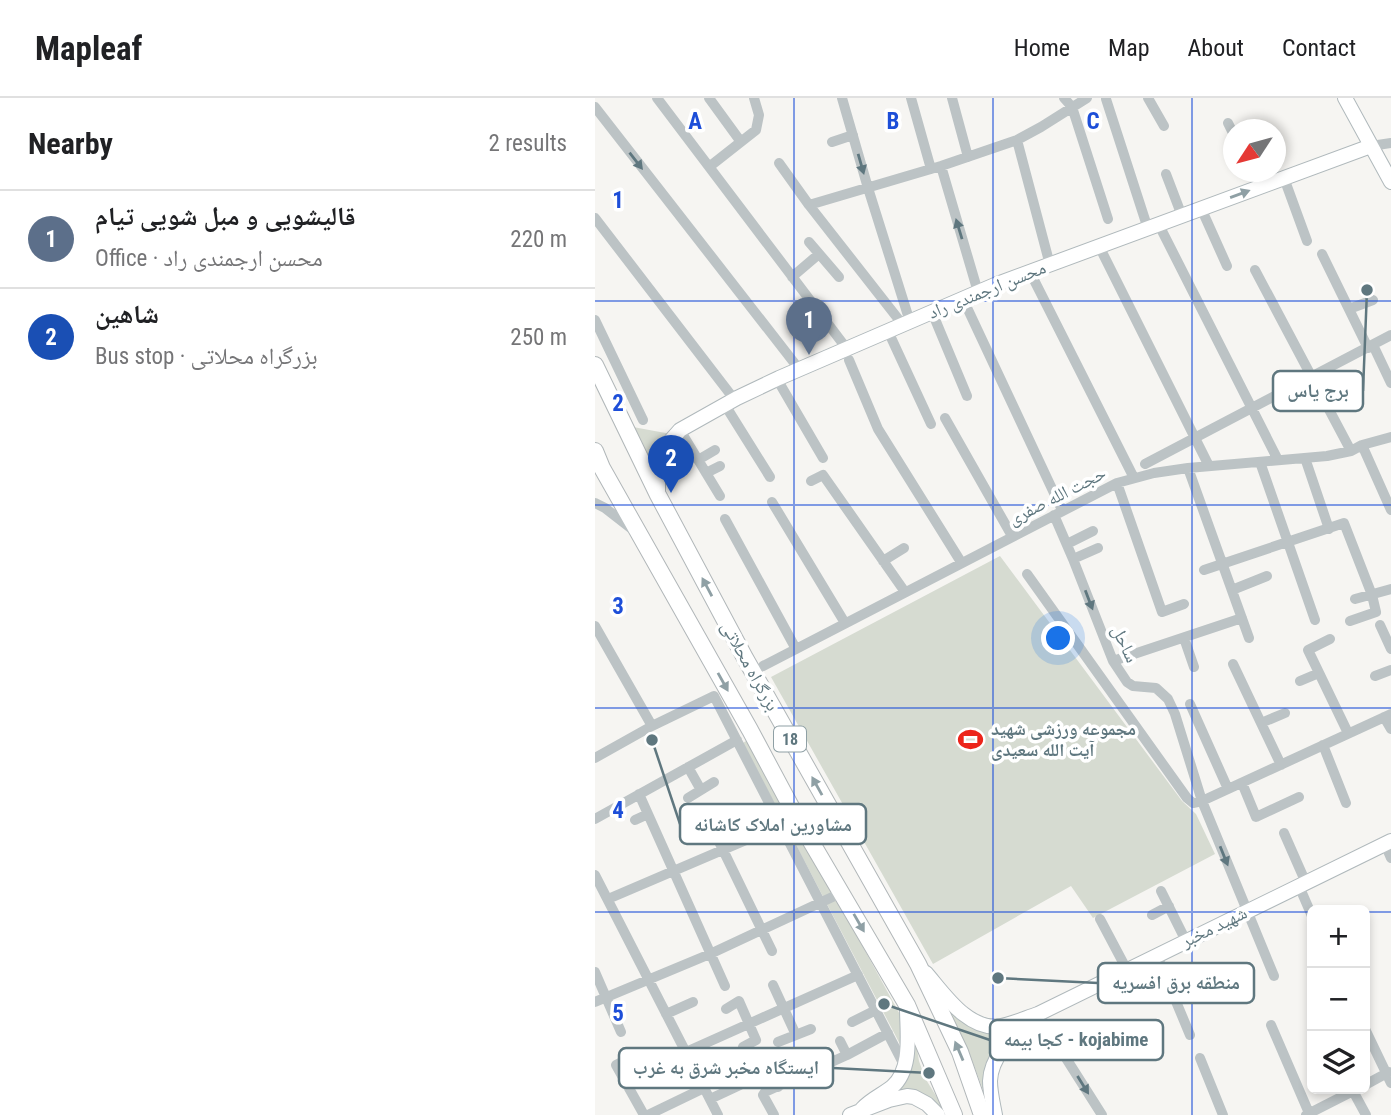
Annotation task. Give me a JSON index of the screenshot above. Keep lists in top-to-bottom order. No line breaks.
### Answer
{"streets":{"highway":["بزرگراه محلاتی","18"],"main road":["محسن ارجمندی راد","شهید مخبر"],"street":["حجت الله صفری","ساحل"]},"crossings":[["محسن ارجمندی راد","ساحل"],["محسن ارجمندی راد","بزرگراه محلاتی"],["حجت الله صفری","ساحل"],["ساحل","شهید مخبر"]],"places":{"other":["برج یاس","مشاورین املاک کاشانه","منطقه برق افسریه","کجا بیمه - kojabime","ایستگاه مخبر شرق به غرب"],"sports":["مجموعه ورزشی شهید آیت‌ الله سعیدی"]},"north":"bottom left","page":{"header":"Mapleaf","nav":["Home","Map","About","Contact"],"heading":["Nearby","2 results"],"list":[{"mark":"1","name":"قالیشویی و مبل شویی تیام","note":"Office · محسن ارجمندی راد","value":"220 m"},{"mark":"2","name":"شاهین","note":"Bus stop · بزرگراه محلاتی","value":"250 m"}],"pins":["1","2"],"map_buttons":["+","−"]},"grid":{"columns":["A","B","C"],"rows":["1","2","3","4","5"]}}
